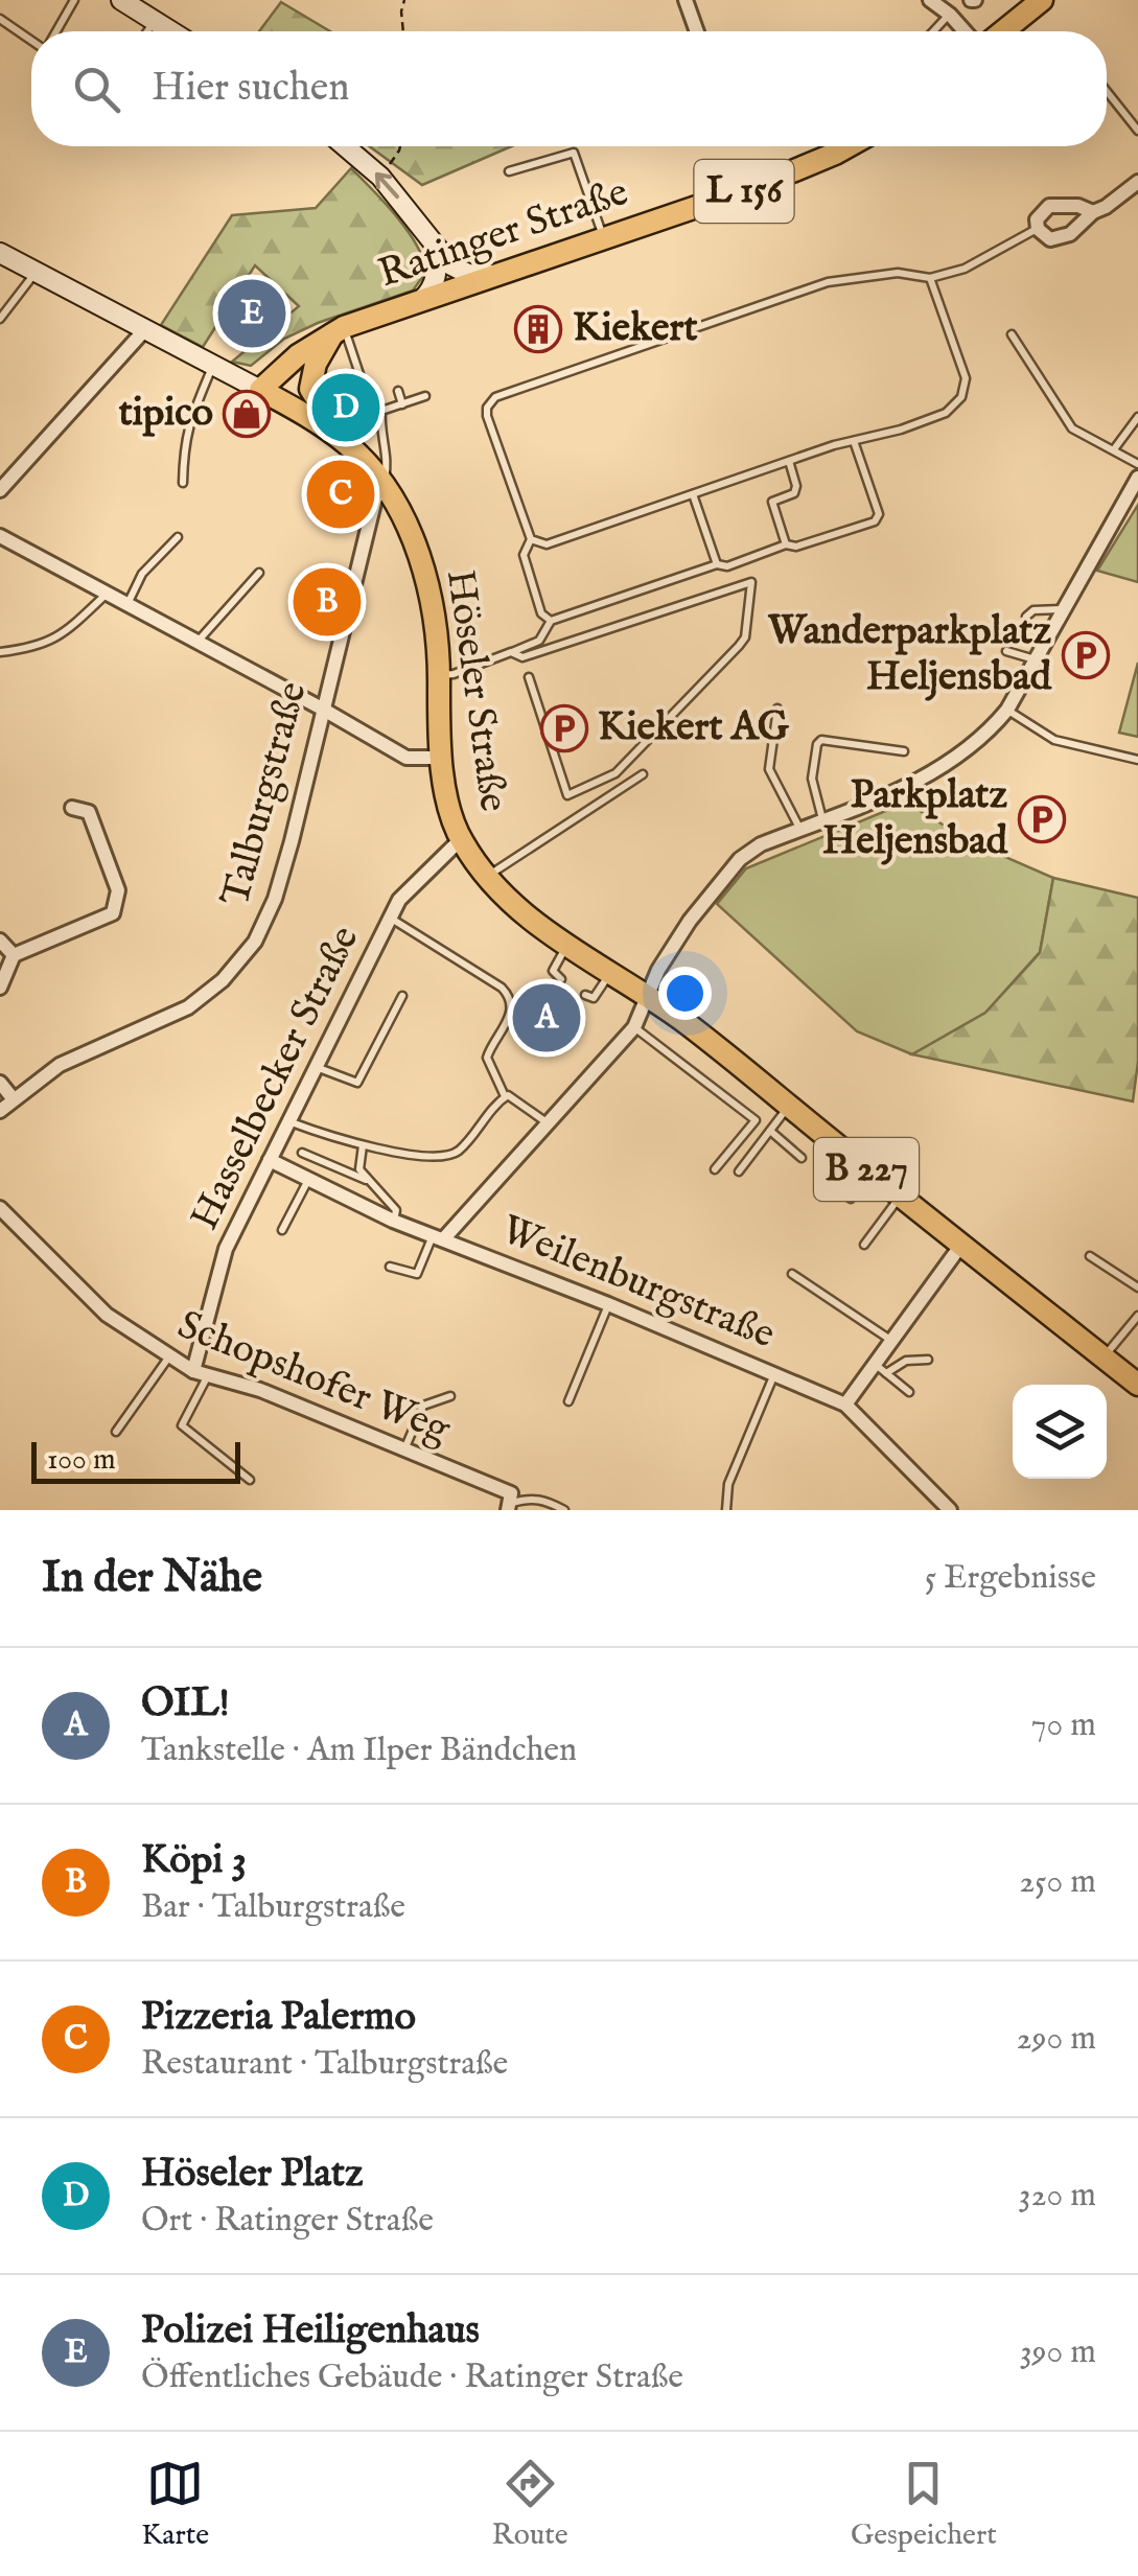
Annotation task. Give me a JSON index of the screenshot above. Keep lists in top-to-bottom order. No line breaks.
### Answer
{"streets":{"main road":["L 156","Ratinger Straße","Höseler Straße","B 227"],"street":["Talburgstraße","Hasselbecker Straße","Weilenburgstraße","Schopshofer Weg"]},"crossings":[["Ratinger Straße","Höseler Straße"],["Ratinger Straße","B 227"],["Höseler Straße","Talburgstraße"],["Höseler Straße","Hasselbecker Straße"],["Höseler Straße","B 227"],["Hasselbecker Straße","Weilenburgstraße"],["Hasselbecker Straße","Schopshofer Weg"]],"places":{"building":["Kiekert"],"shop":["tipico"],"parking":["Wanderparkplatz Heljensbad","Kiekert AG","Parkplatz Heljensbad"]},"scale_bar":"100 m","page":{"search":"Hier suchen","pins":["E","D","C","B","A"],"scale":"100 m","heading":["In der Nähe","5 Ergebnisse"],"list":[{"mark":"A","name":"OIL!","note":"Tankstelle · Am Ilper Bändchen","value":"70 m"},{"mark":"B","name":"Köpi 3","note":"Bar · Talburgstraße","value":"250 m"},{"mark":"C","name":"Pizzeria Palermo","note":"Restaurant · Talburgstraße","value":"290 m"},{"mark":"D","name":"Höseler Platz","note":"Ort · Ratinger Straße","value":"320 m"},{"mark":"E","name":"Polizei Heiligenhaus","note":"Öffentliches Gebäude · Ratinger Straße","value":"390 m"}],"nav":["Karte","Route","Gespeichert"]}}
